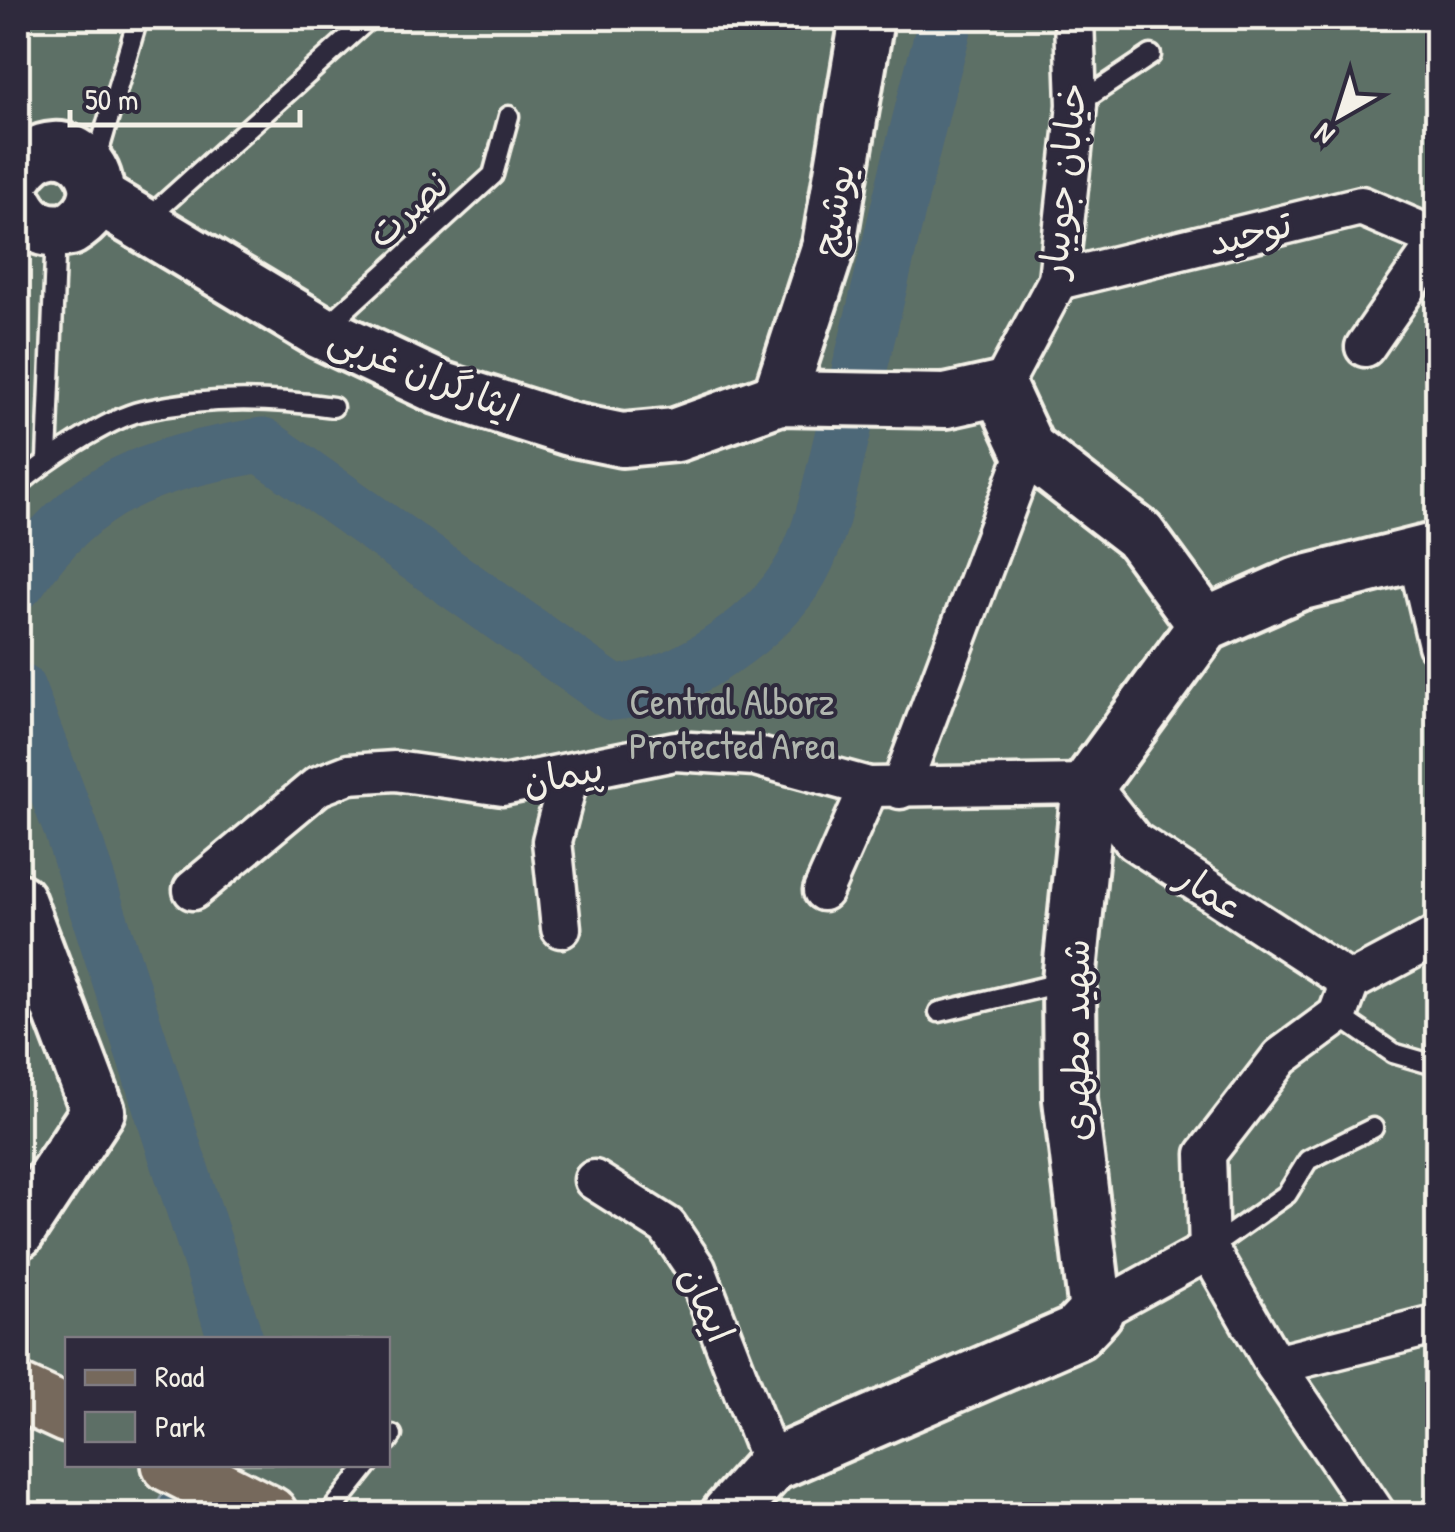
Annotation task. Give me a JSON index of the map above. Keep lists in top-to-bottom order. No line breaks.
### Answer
{"streets":{"street":["خیابان جویبار","یوشیج","توحید","ایثارگران غربی","پیمان","عمار","شهید مطهری","ایمان"],"lane":["نصرت"]},"crossings":[["خیابان جویبار","توحید"],["نصرت","ایثارگران غربی"],["یوشیج","ایثارگران غربی"],["پیمان","عمار"],["پیمان","شهید مطهری"],["عمار","شهید مطهری"]],"parks":["Central Alborz Protected Area"],"legend":["Road","Park"],"scale_bar":"50 m","north":"bottom left"}
